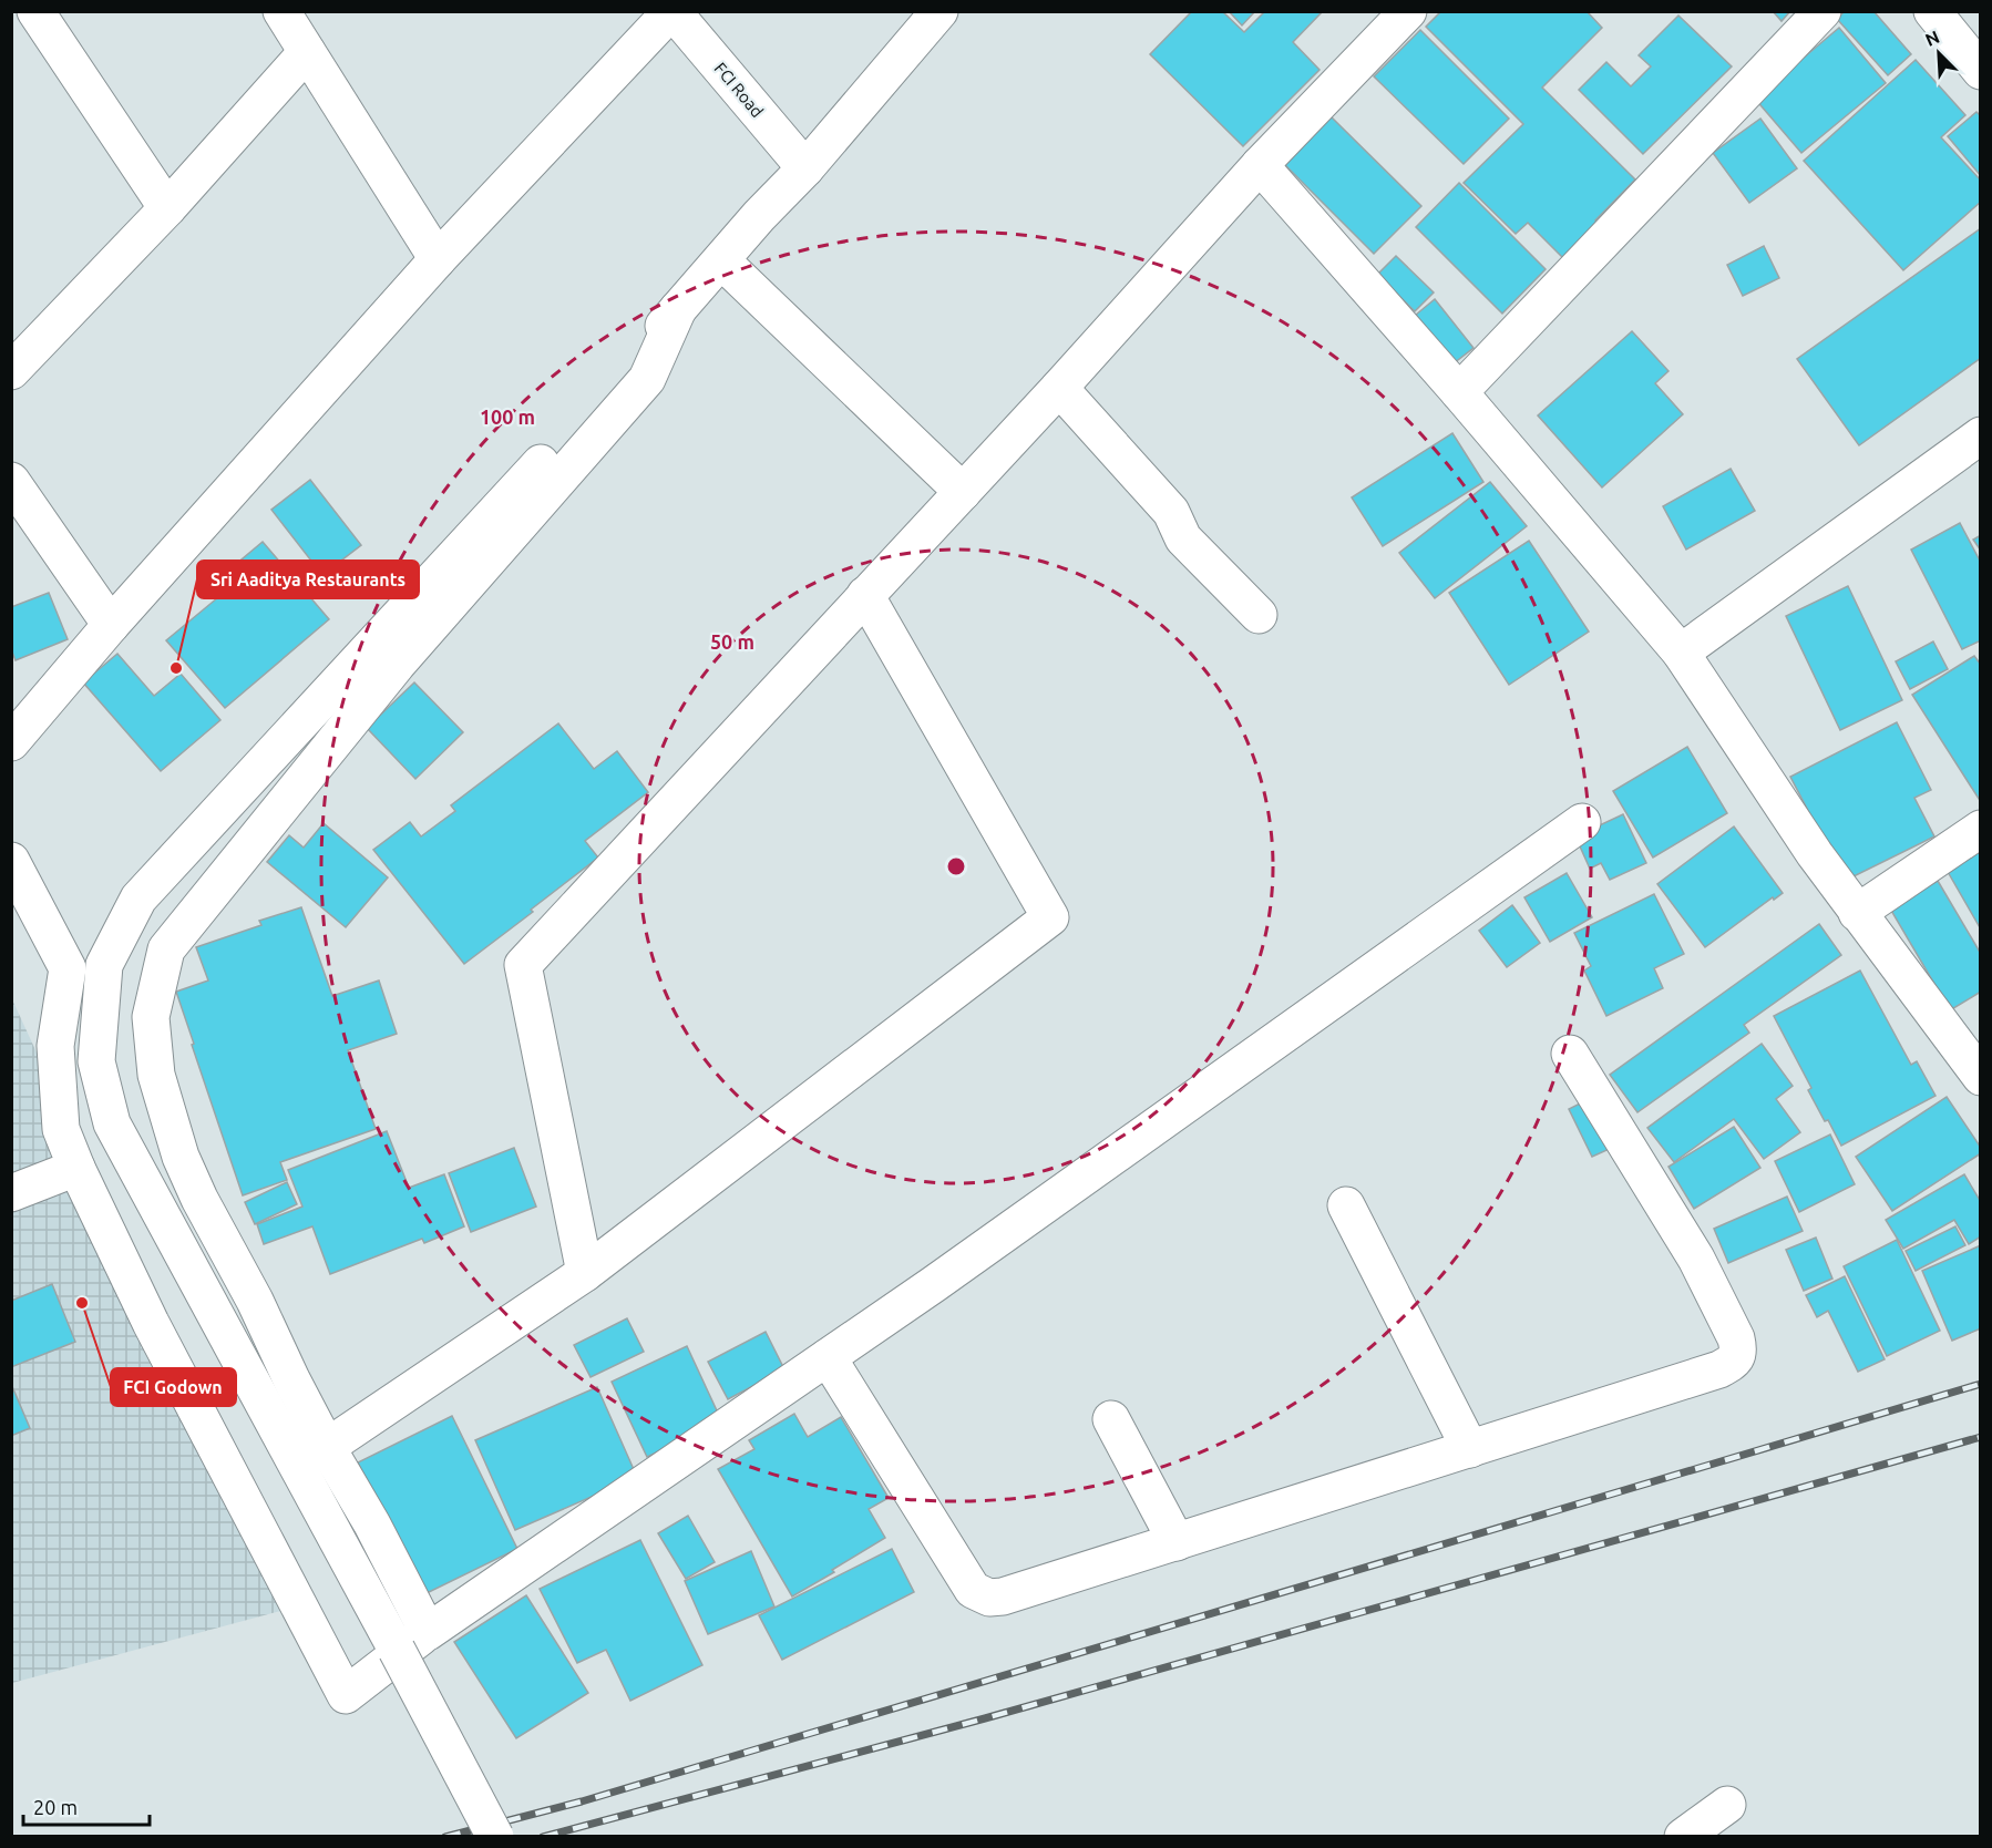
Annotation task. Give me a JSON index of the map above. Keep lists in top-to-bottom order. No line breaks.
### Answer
{"streets":{"street":["FCI Road"]},"places":["Sri Aaditya Restaurants","FCI Godown"],"scale_bar":"20 m","north":"top left","rings":["100 m","50 m"]}
